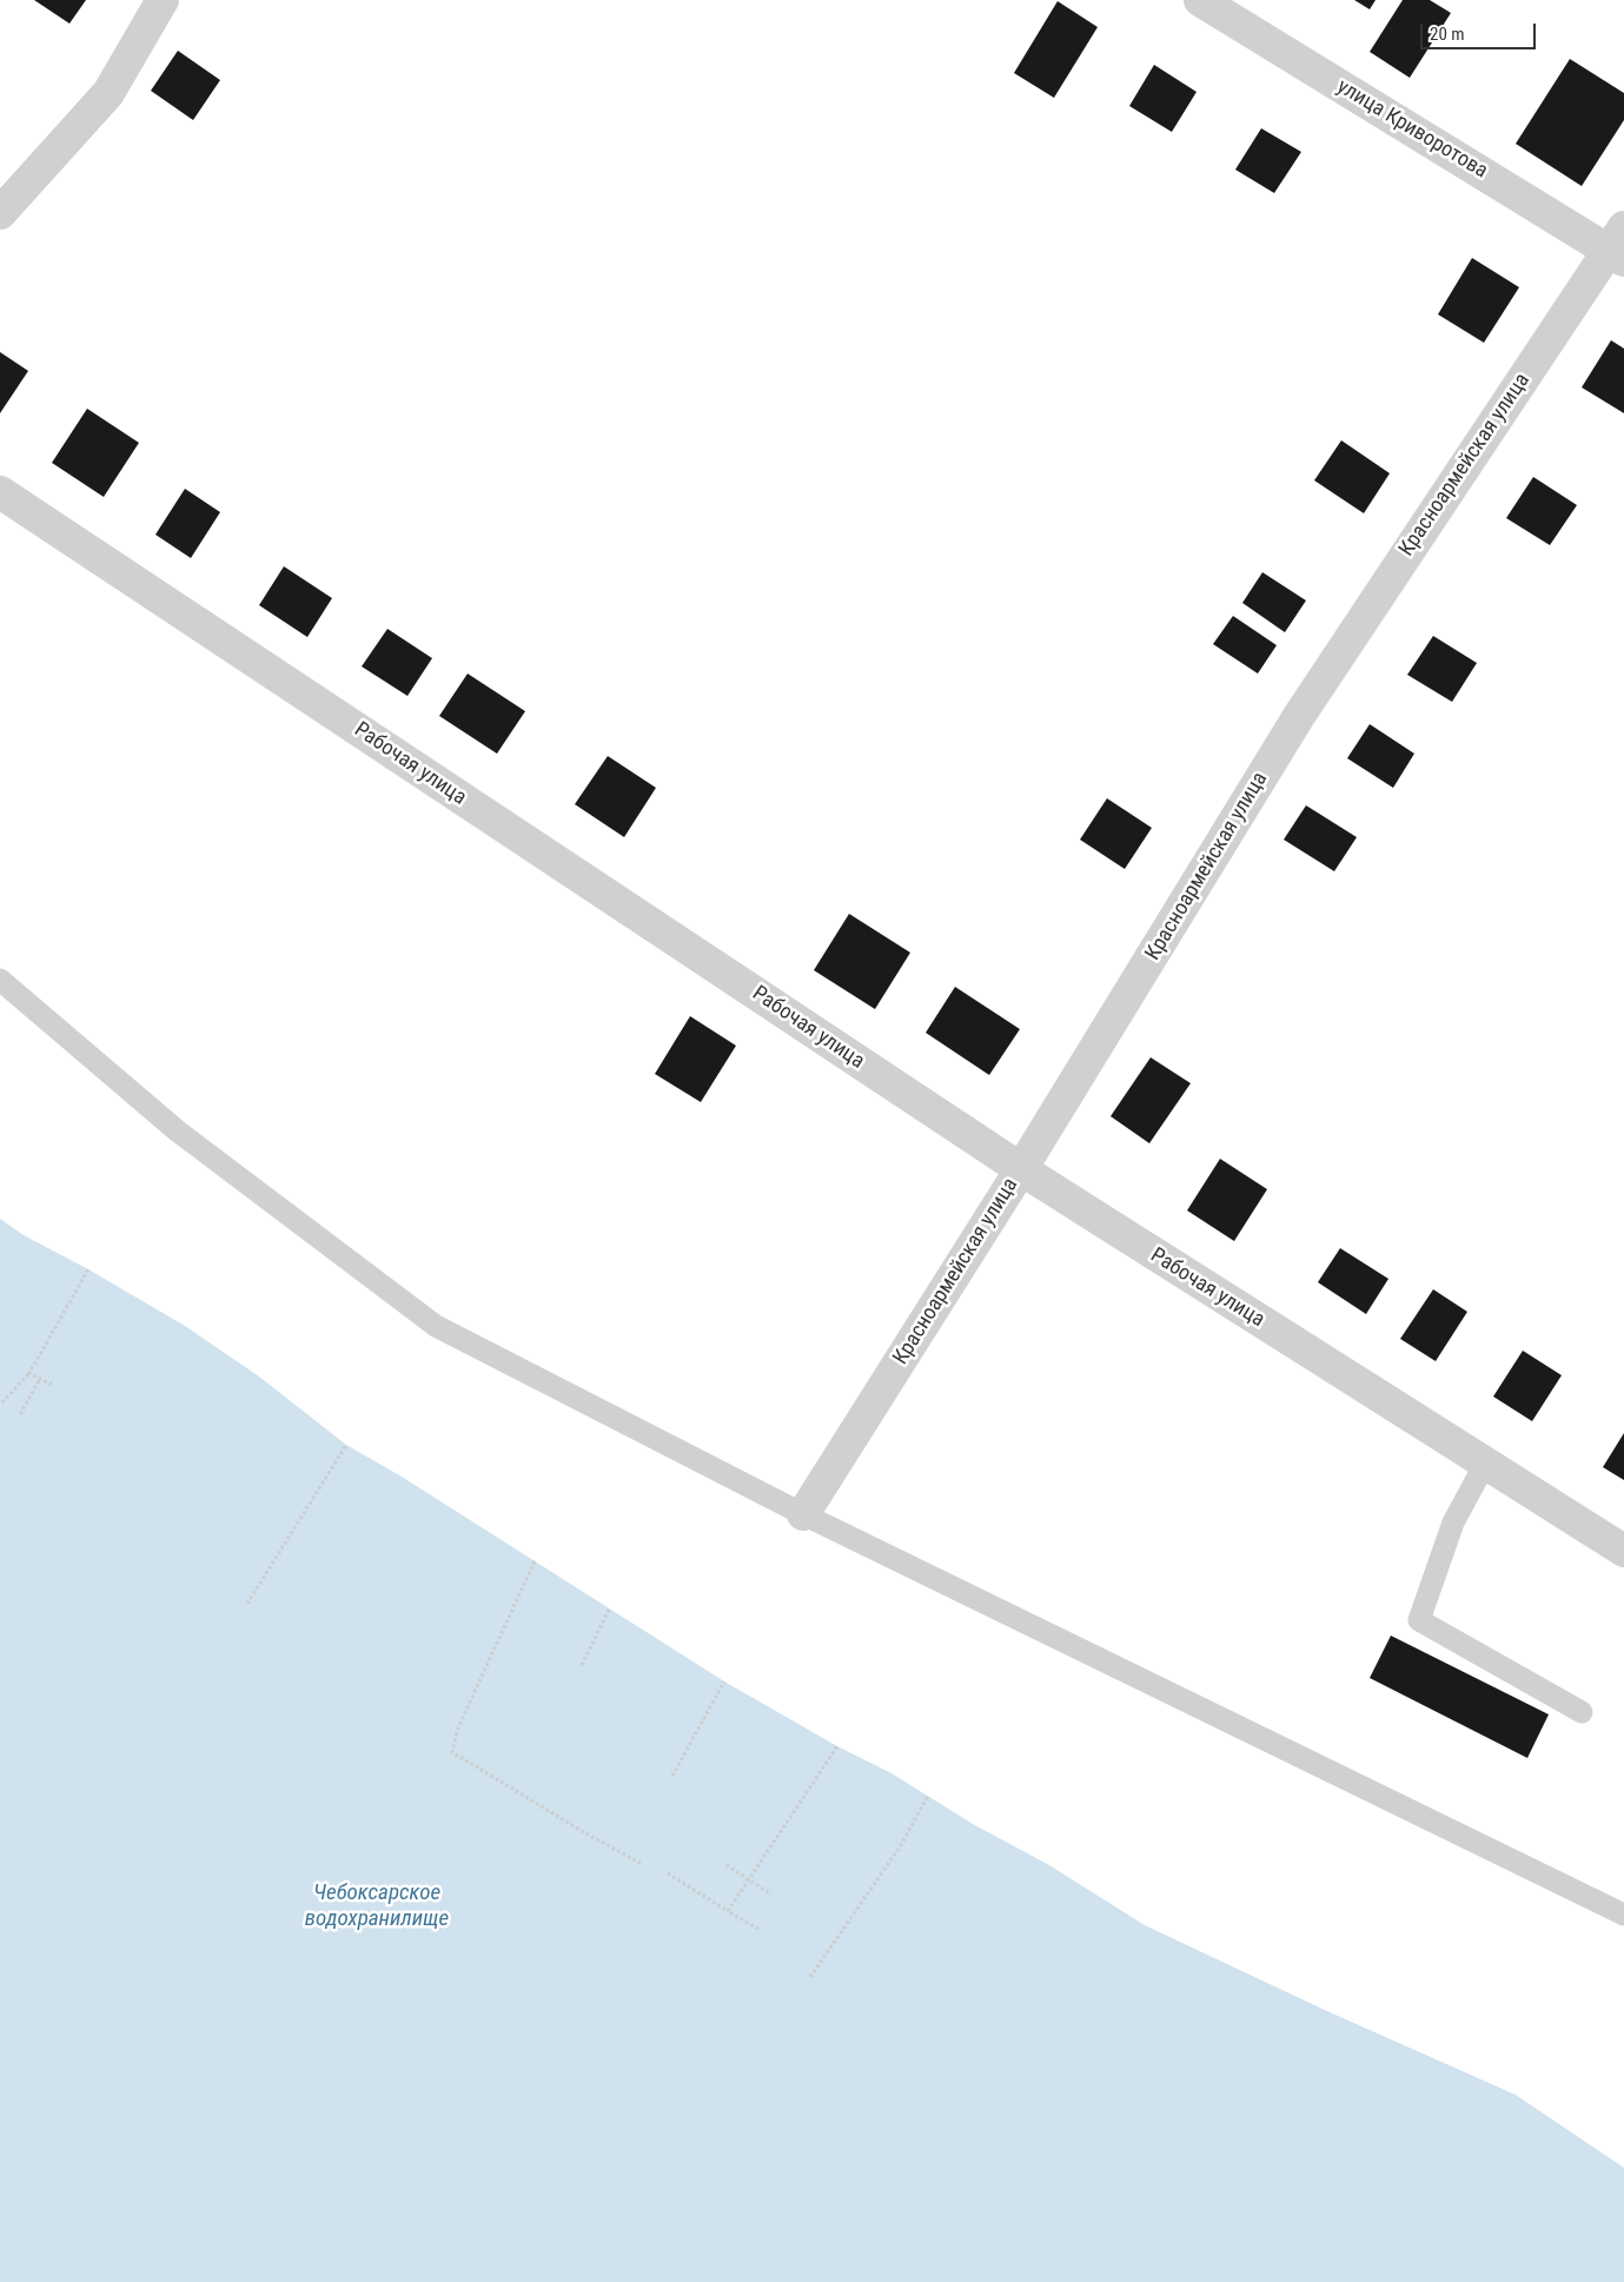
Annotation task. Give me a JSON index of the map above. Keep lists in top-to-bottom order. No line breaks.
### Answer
{"streets":{"street":["улица Криворотова","Красноармейская улица","Рабочая улица"]},"crossings":[["улица Криворотова","Красноармейская улица"],["Красноармейская улица","Рабочая улица"]],"water":["Чебоксарское водохранилище"],"scale_bar":"20 m"}
